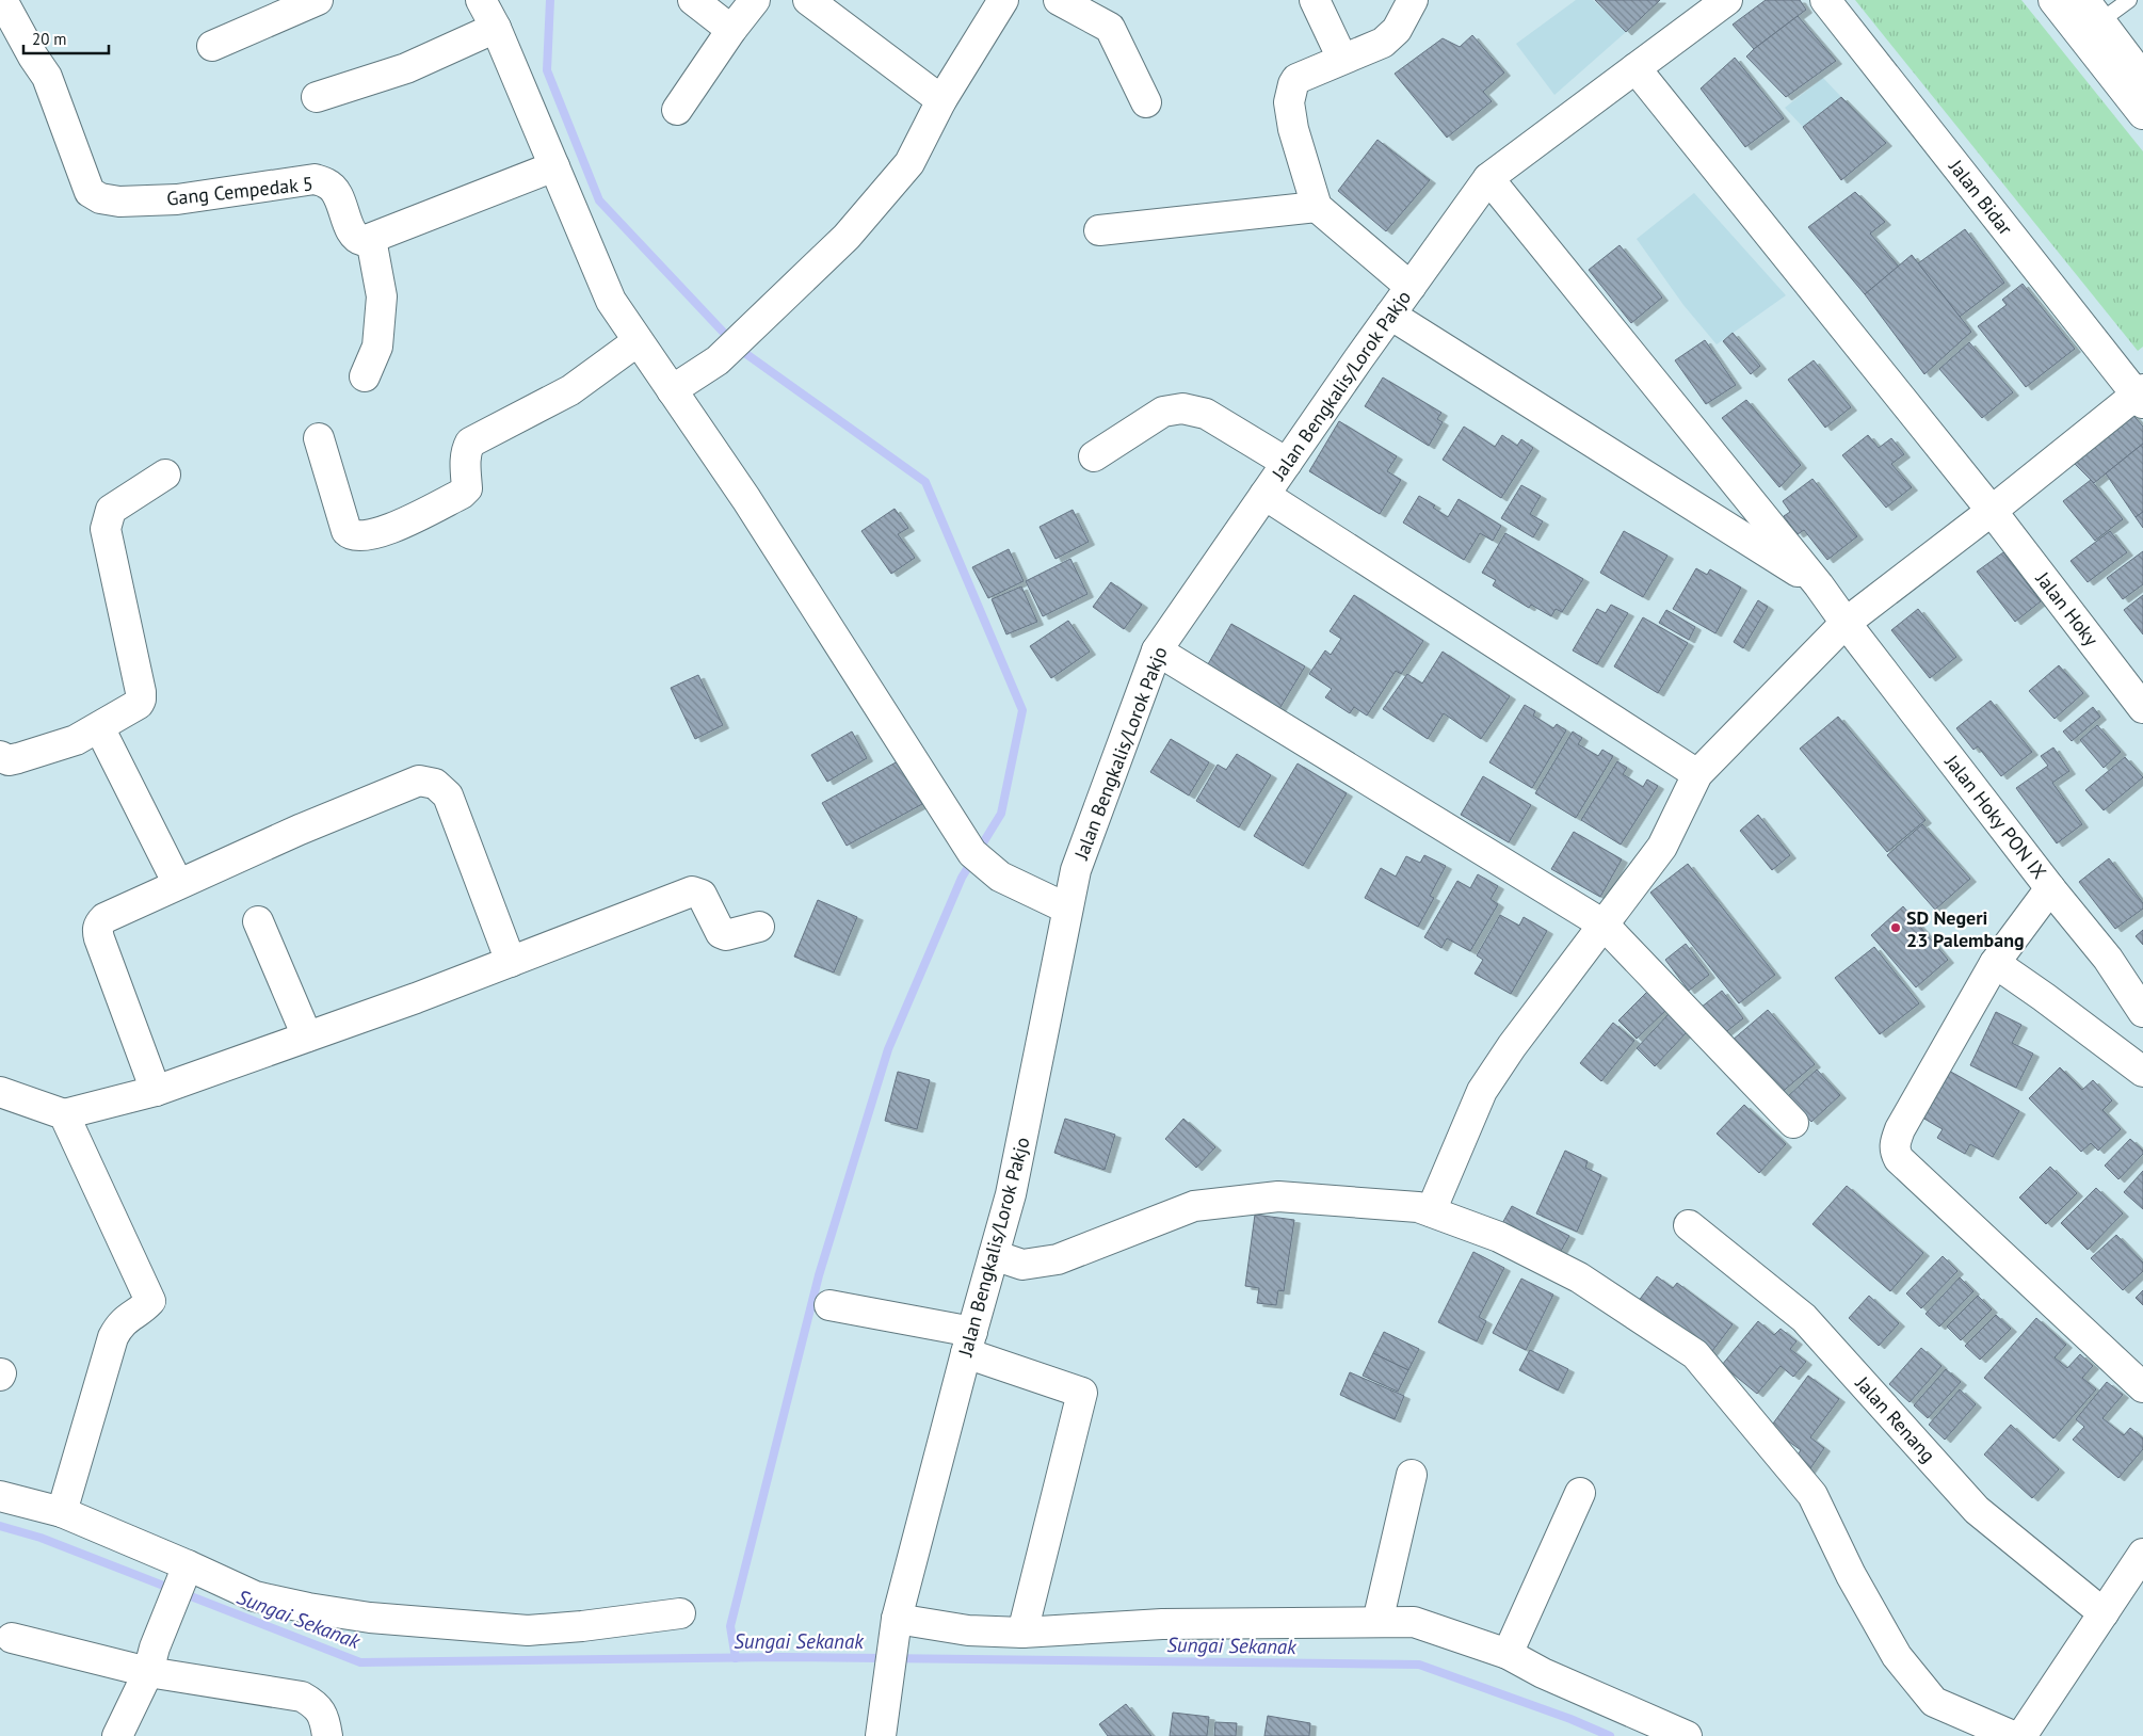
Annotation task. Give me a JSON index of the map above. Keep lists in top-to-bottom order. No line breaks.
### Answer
{"streets":{"street":["Gang Cempedak 5","Jalan Bidar","Jalan Bengkalis/Lorok Pakjo","Jalan Hoky","Jalan Hoky PON IX","Jalan Renang"]},"crossings":[["Jalan Bengkalis/Lorok Pakjo","Jalan Hoky"],["Jalan Bengkalis/Lorok Pakjo","Jalan Hoky PON IX"]],"water":["Sungai Sekanak"],"places":["SD Negeri 23 Palembang"],"scale_bar":"20 m"}
